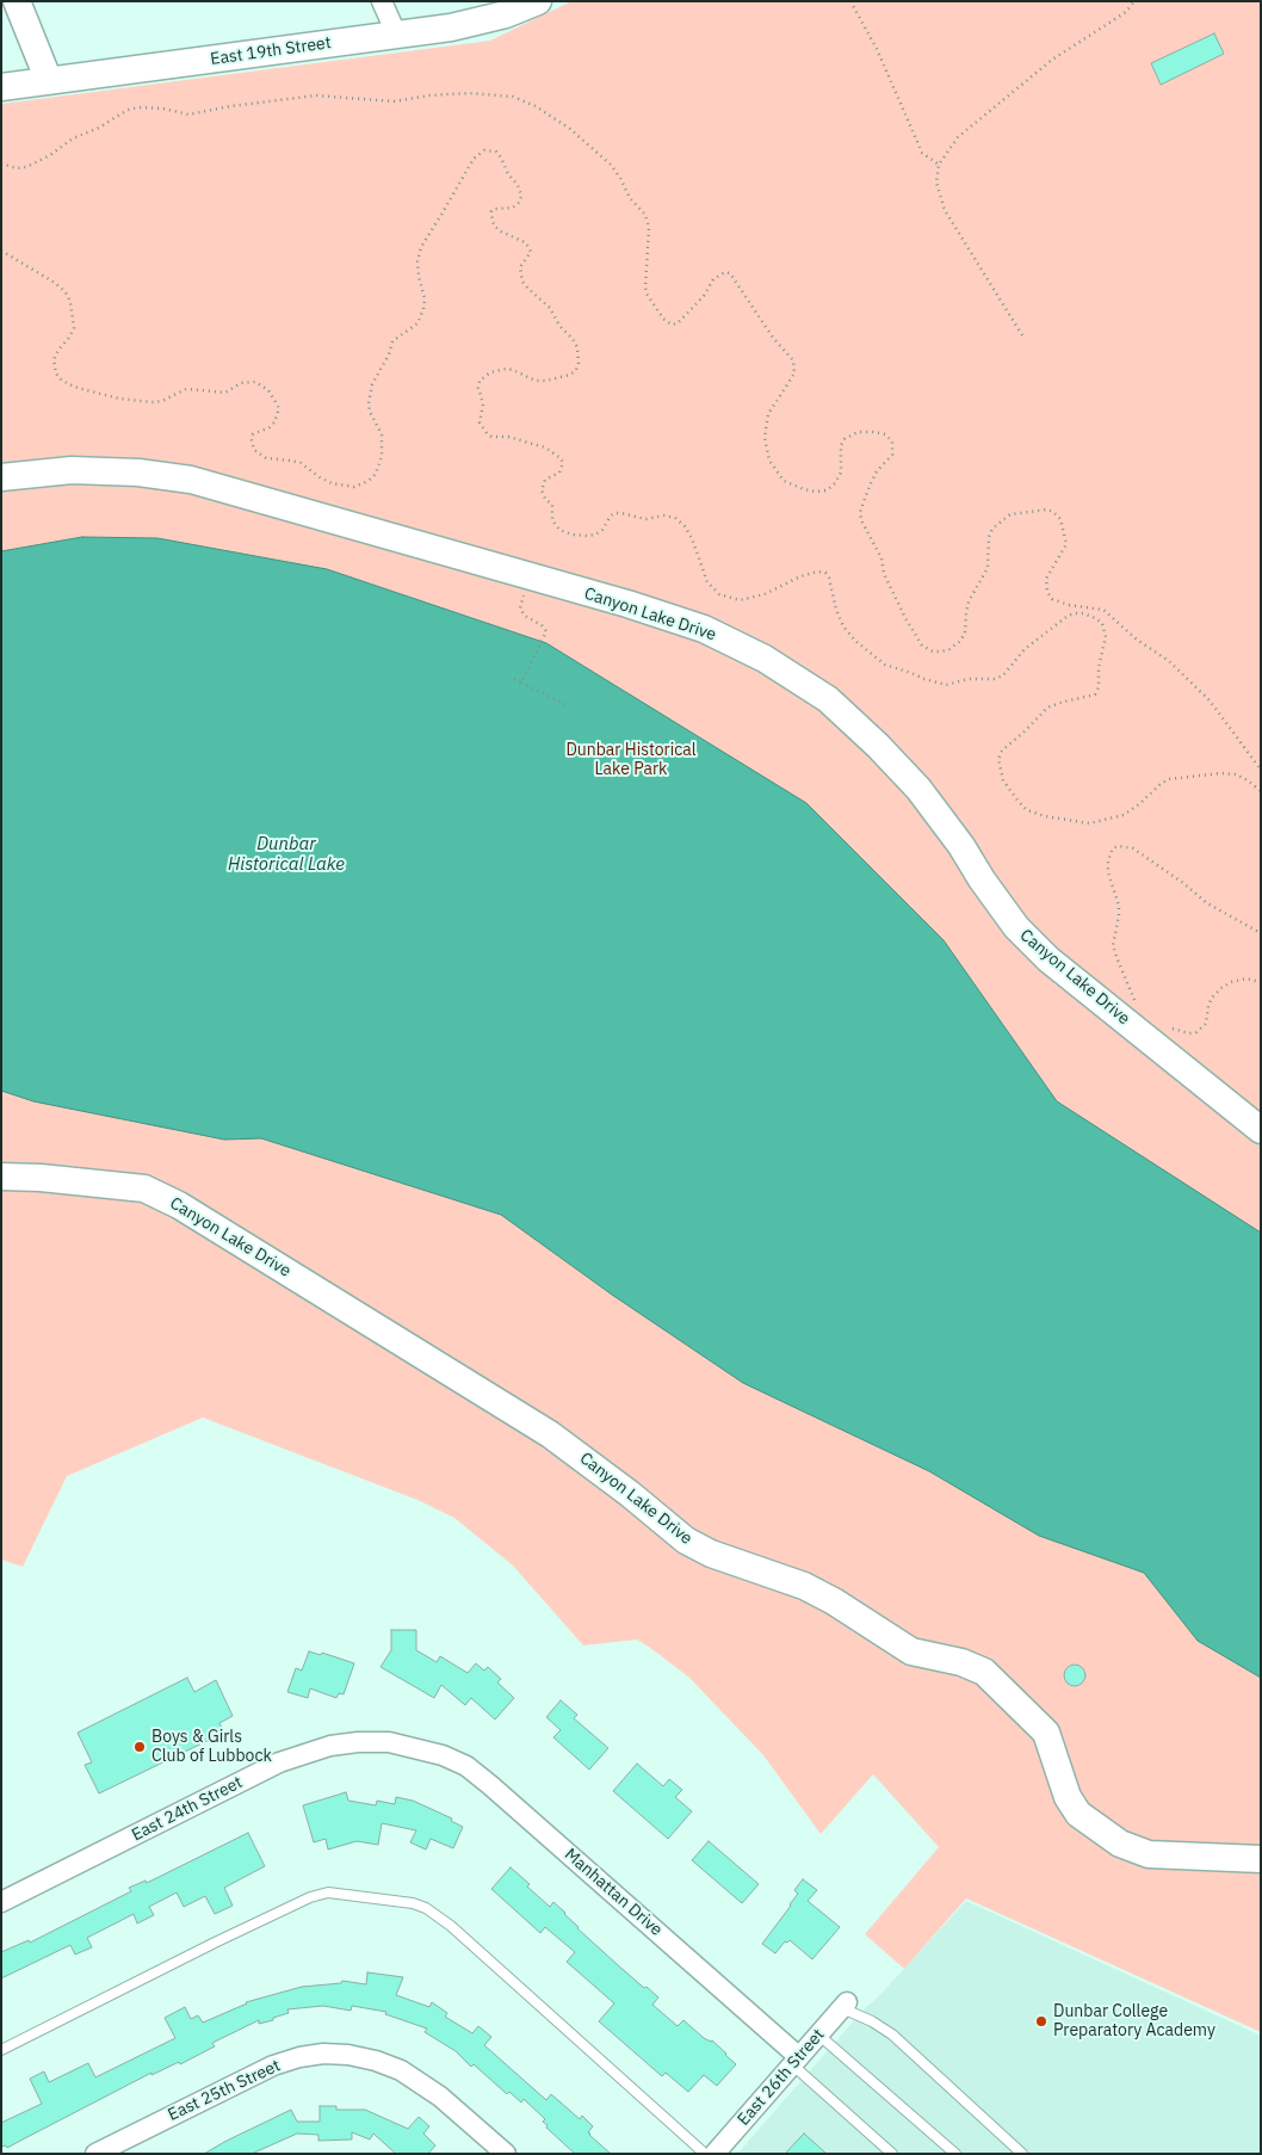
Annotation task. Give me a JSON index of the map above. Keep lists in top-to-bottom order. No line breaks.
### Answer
{"streets":{"street":["East 19th Street","Canyon Lake Drive","East 24th Street","Manhattan Drive","East 26th Street","East 25th Street"]},"crossings":[["East 24th Street","Manhattan Drive"],["Manhattan Drive","East 26th Street"]],"water":["Dunbar Historical Lake"],"parks":["Dunbar Historical Lake Park"],"places":["Boys & Girls Club of Lubbock","Dunbar College Preparatory Academy"]}
